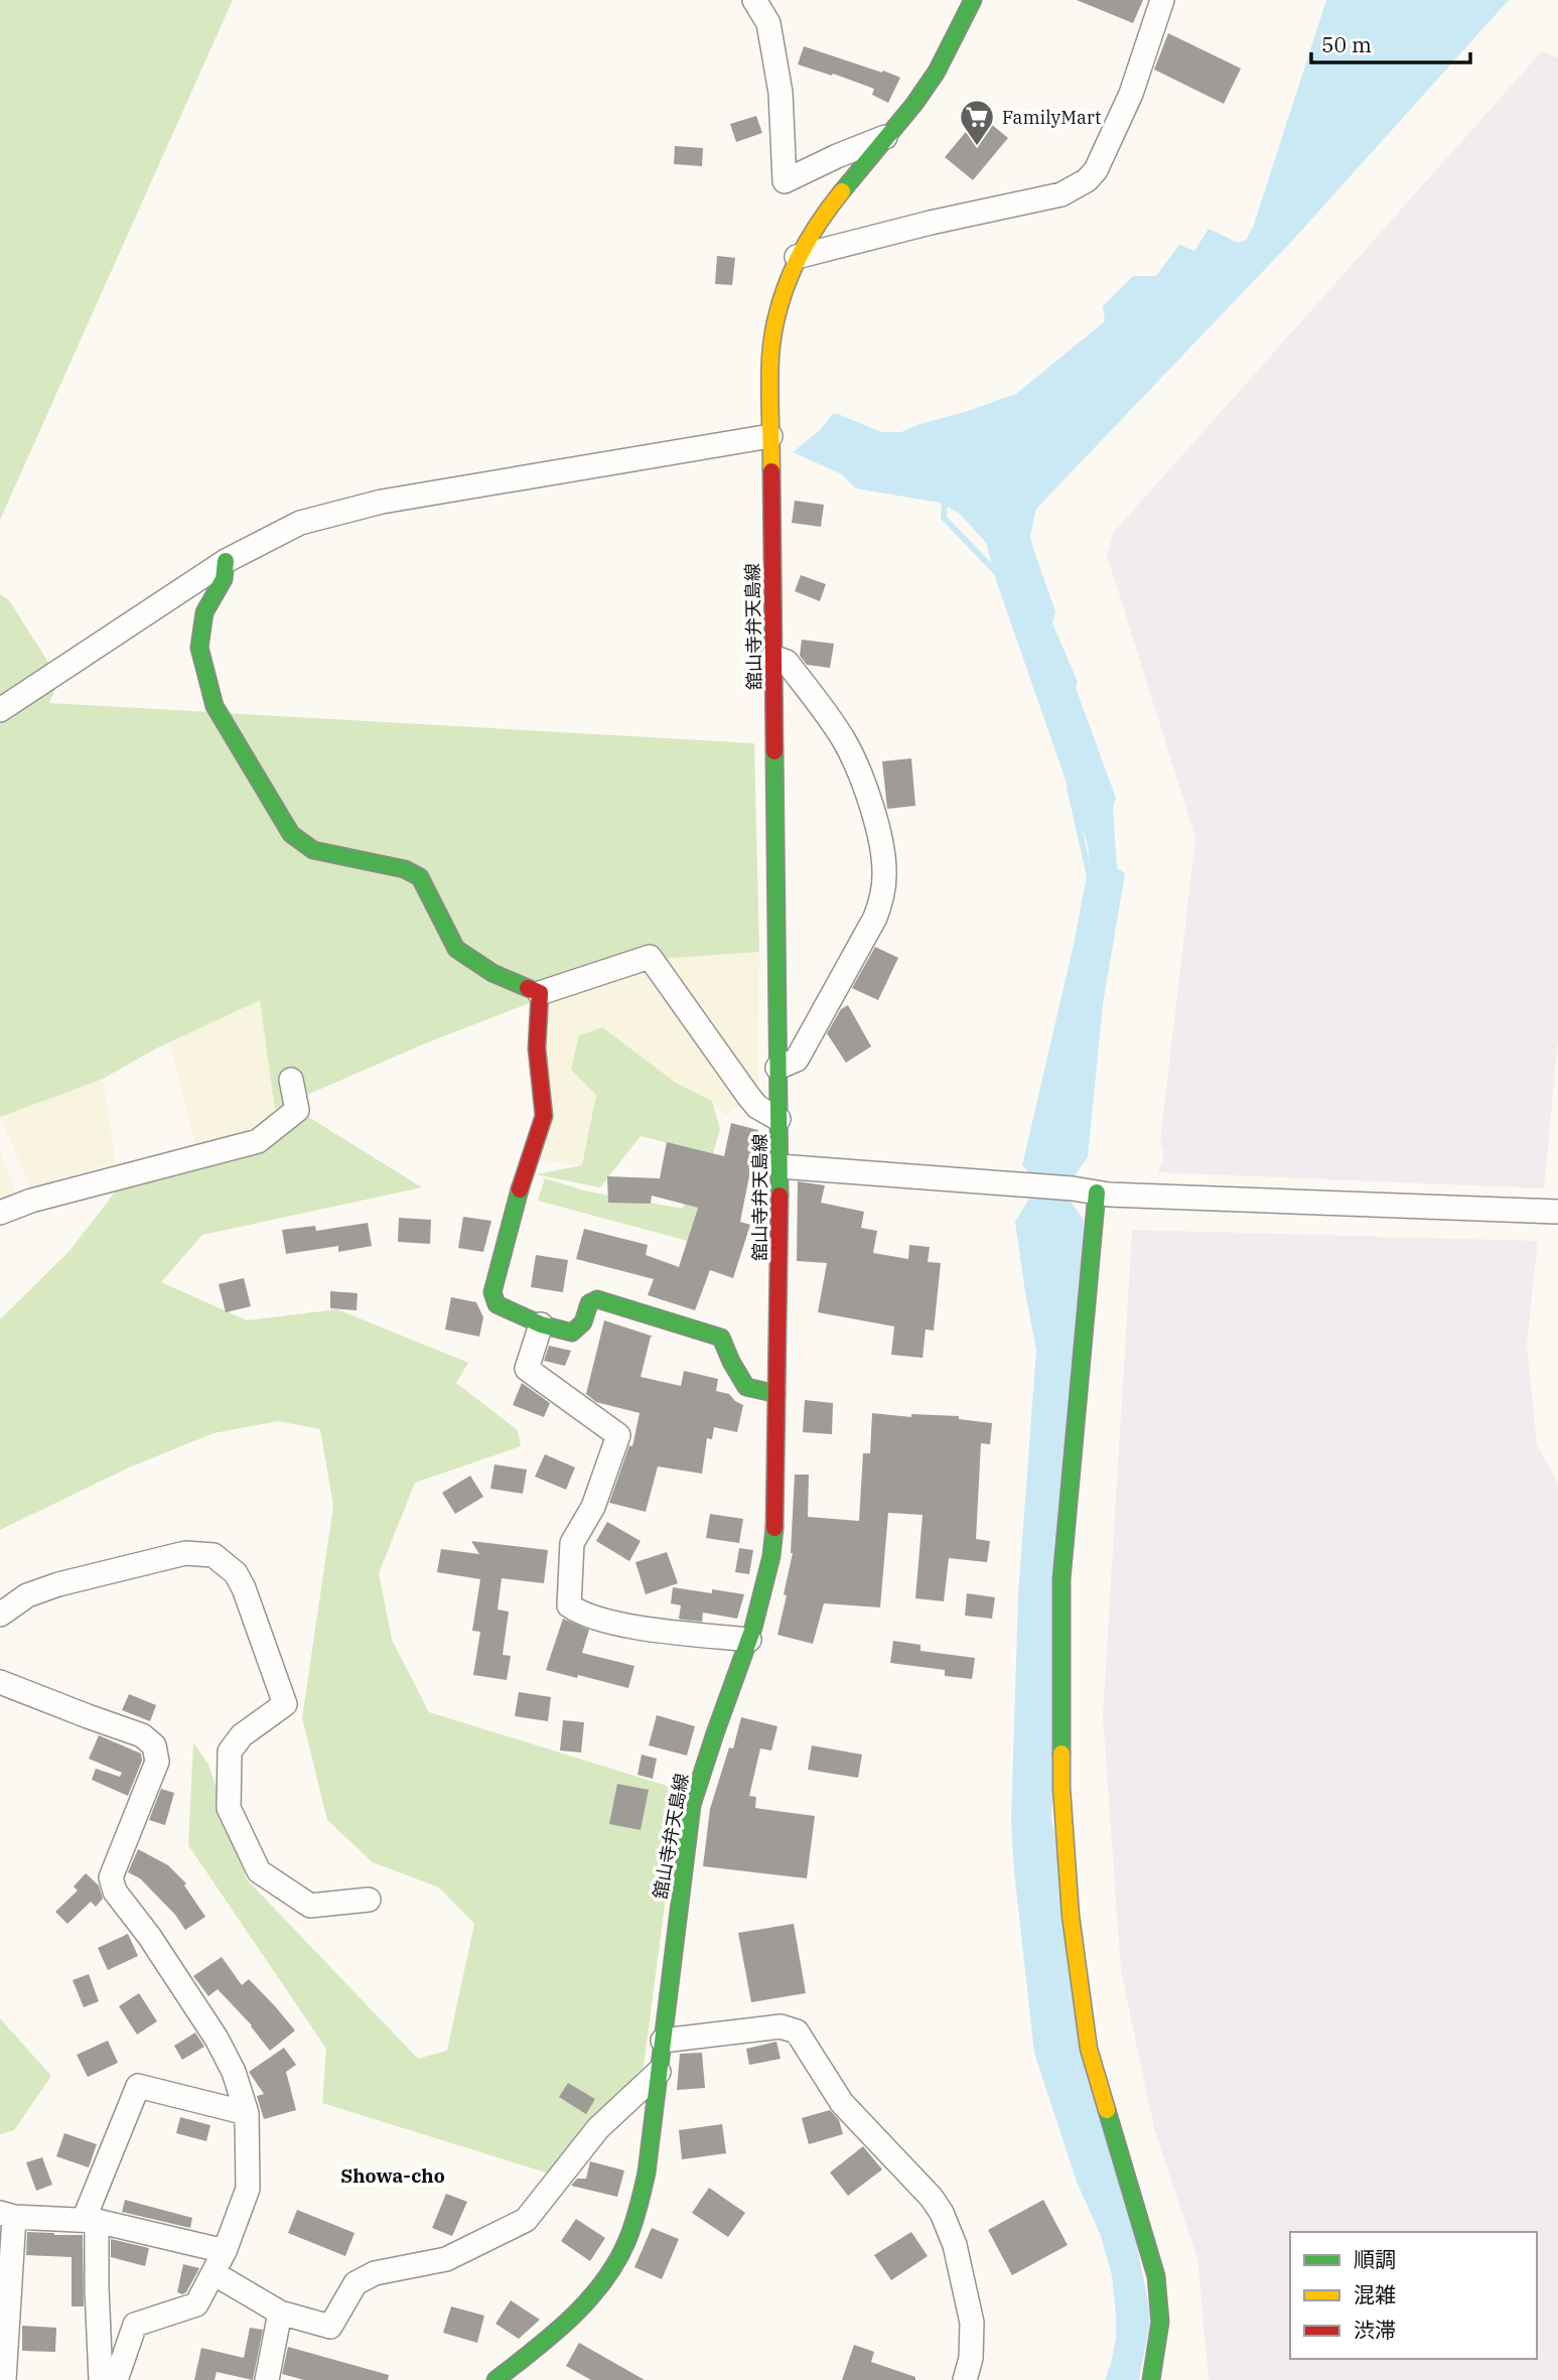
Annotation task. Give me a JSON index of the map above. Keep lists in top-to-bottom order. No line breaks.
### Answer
{"streets":{"main road":["舘山寺弁天島線"]},"districts":["Showa-cho"],"places":{"supermarket":["FamilyMart"]},"legend":["順調","混雑","渋滞"],"scale_bar":"50 m"}
